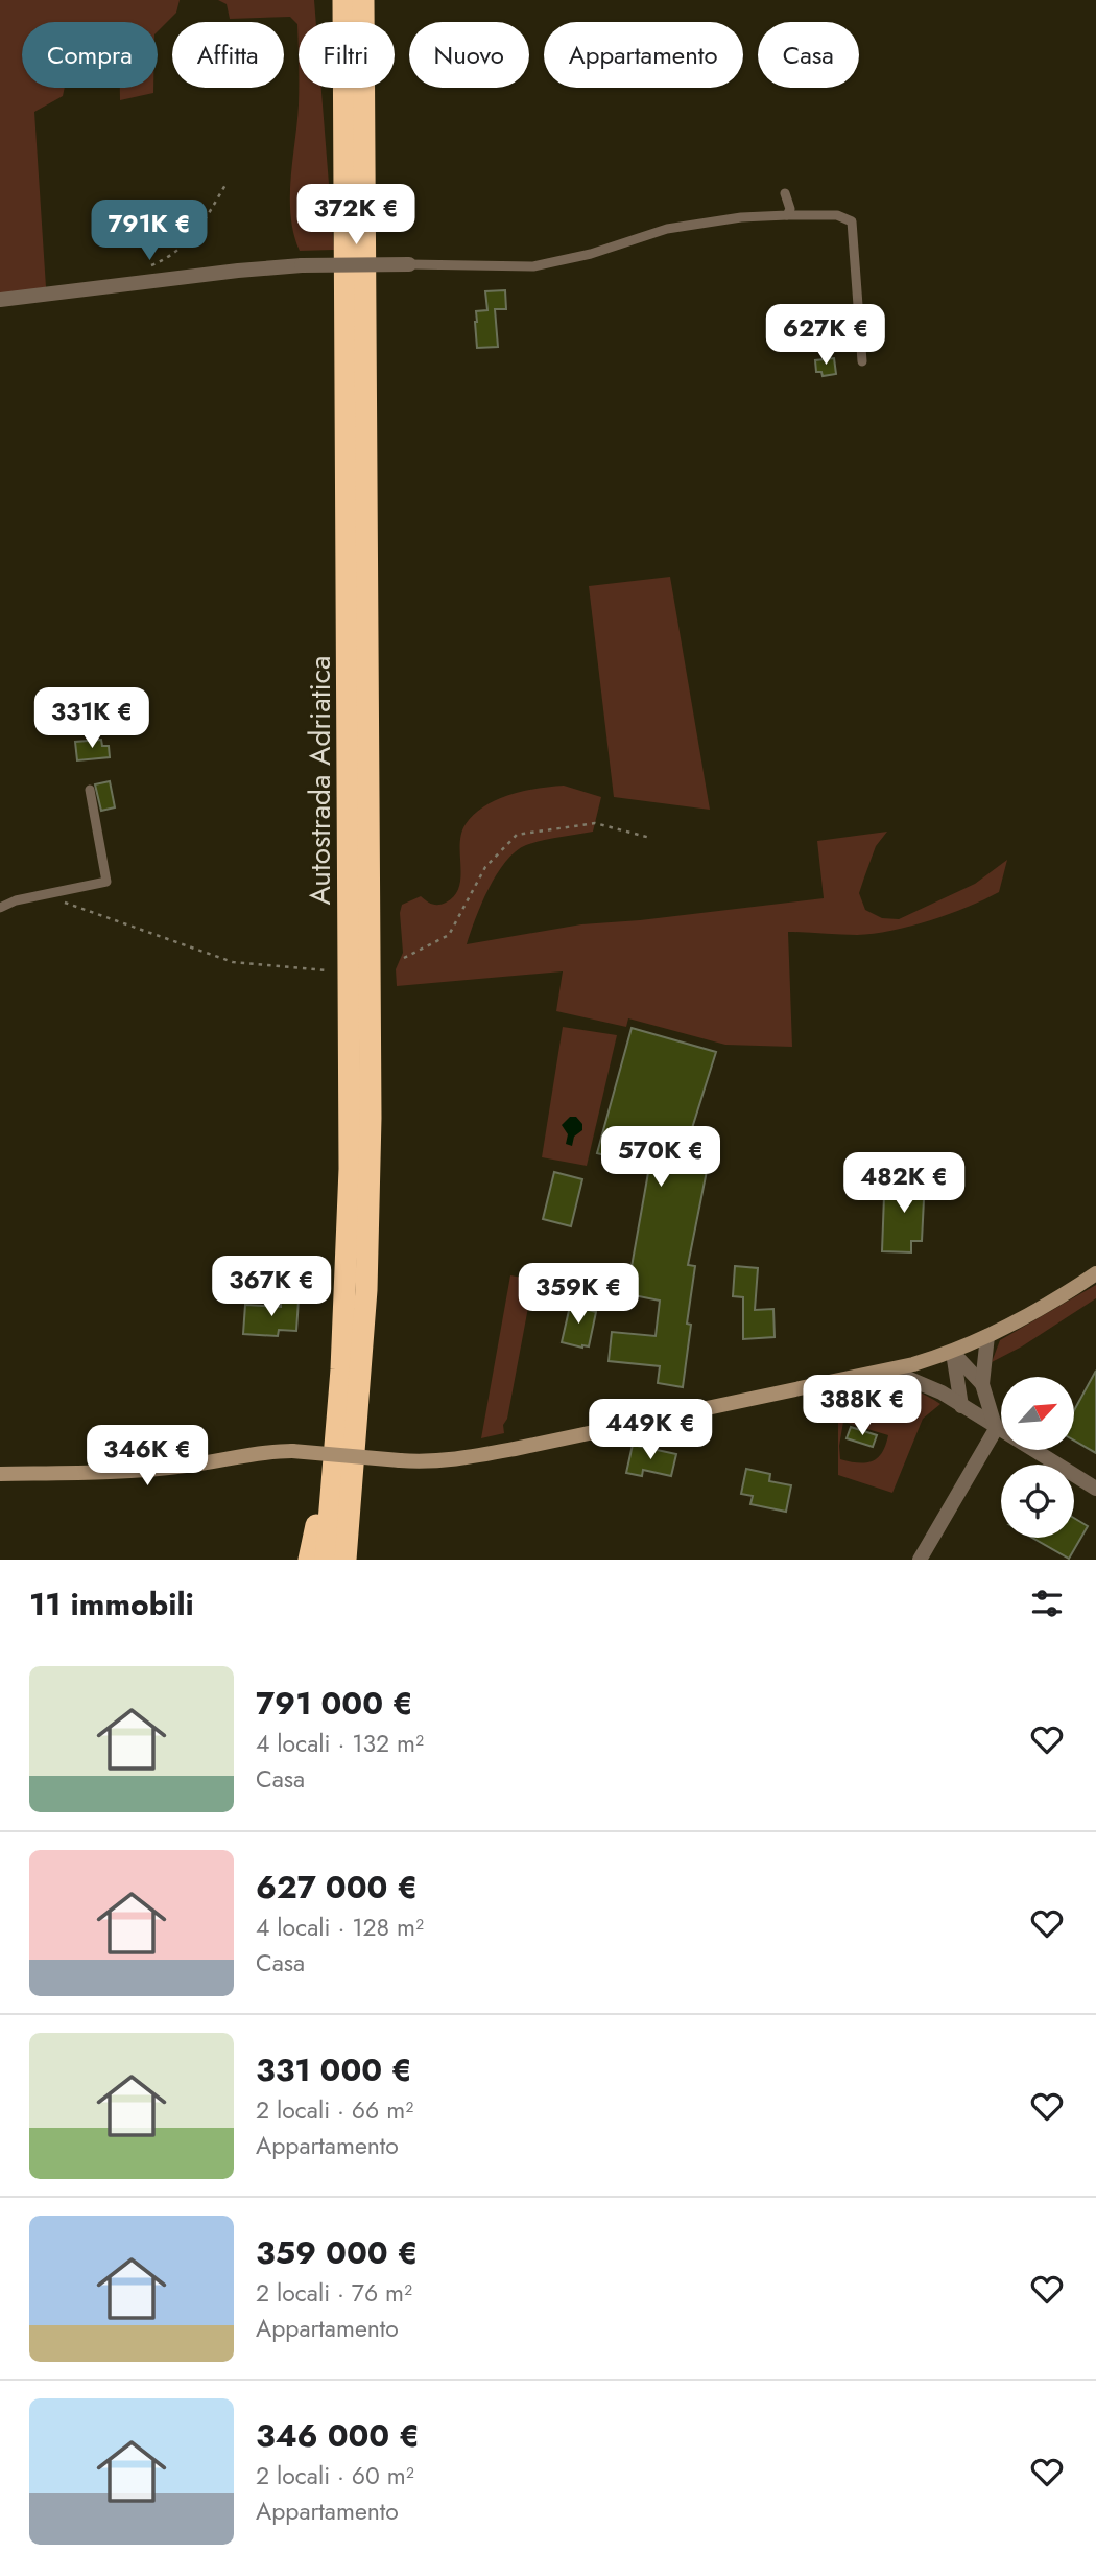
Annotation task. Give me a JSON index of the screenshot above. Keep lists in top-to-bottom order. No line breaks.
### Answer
{"streets":{"highway":["Autostrada Adriatica"]},"north":"top right","page":{"chip":["Compra","Affitta","Filtri","Nuovo","Appartamento","Casa"],"price":["372K €","791K €","627K €","331K €","570K €","482K €","367K €","359K €","388K €","449K €","346K €"],"heading":"11 immobili","list":[{"name":"791 000 €","note":"4 locali · 132 m² · Casa"},{"name":"627 000 €","note":"4 locali · 128 m² · Casa"},{"name":"331 000 €","note":"2 locali · 66 m² · Appartamento"},{"name":"359 000 €","note":"2 locali · 76 m² · Appartamento"},{"name":"346 000 €","note":"2 locali · 60 m² · Appartamento"}]}}
